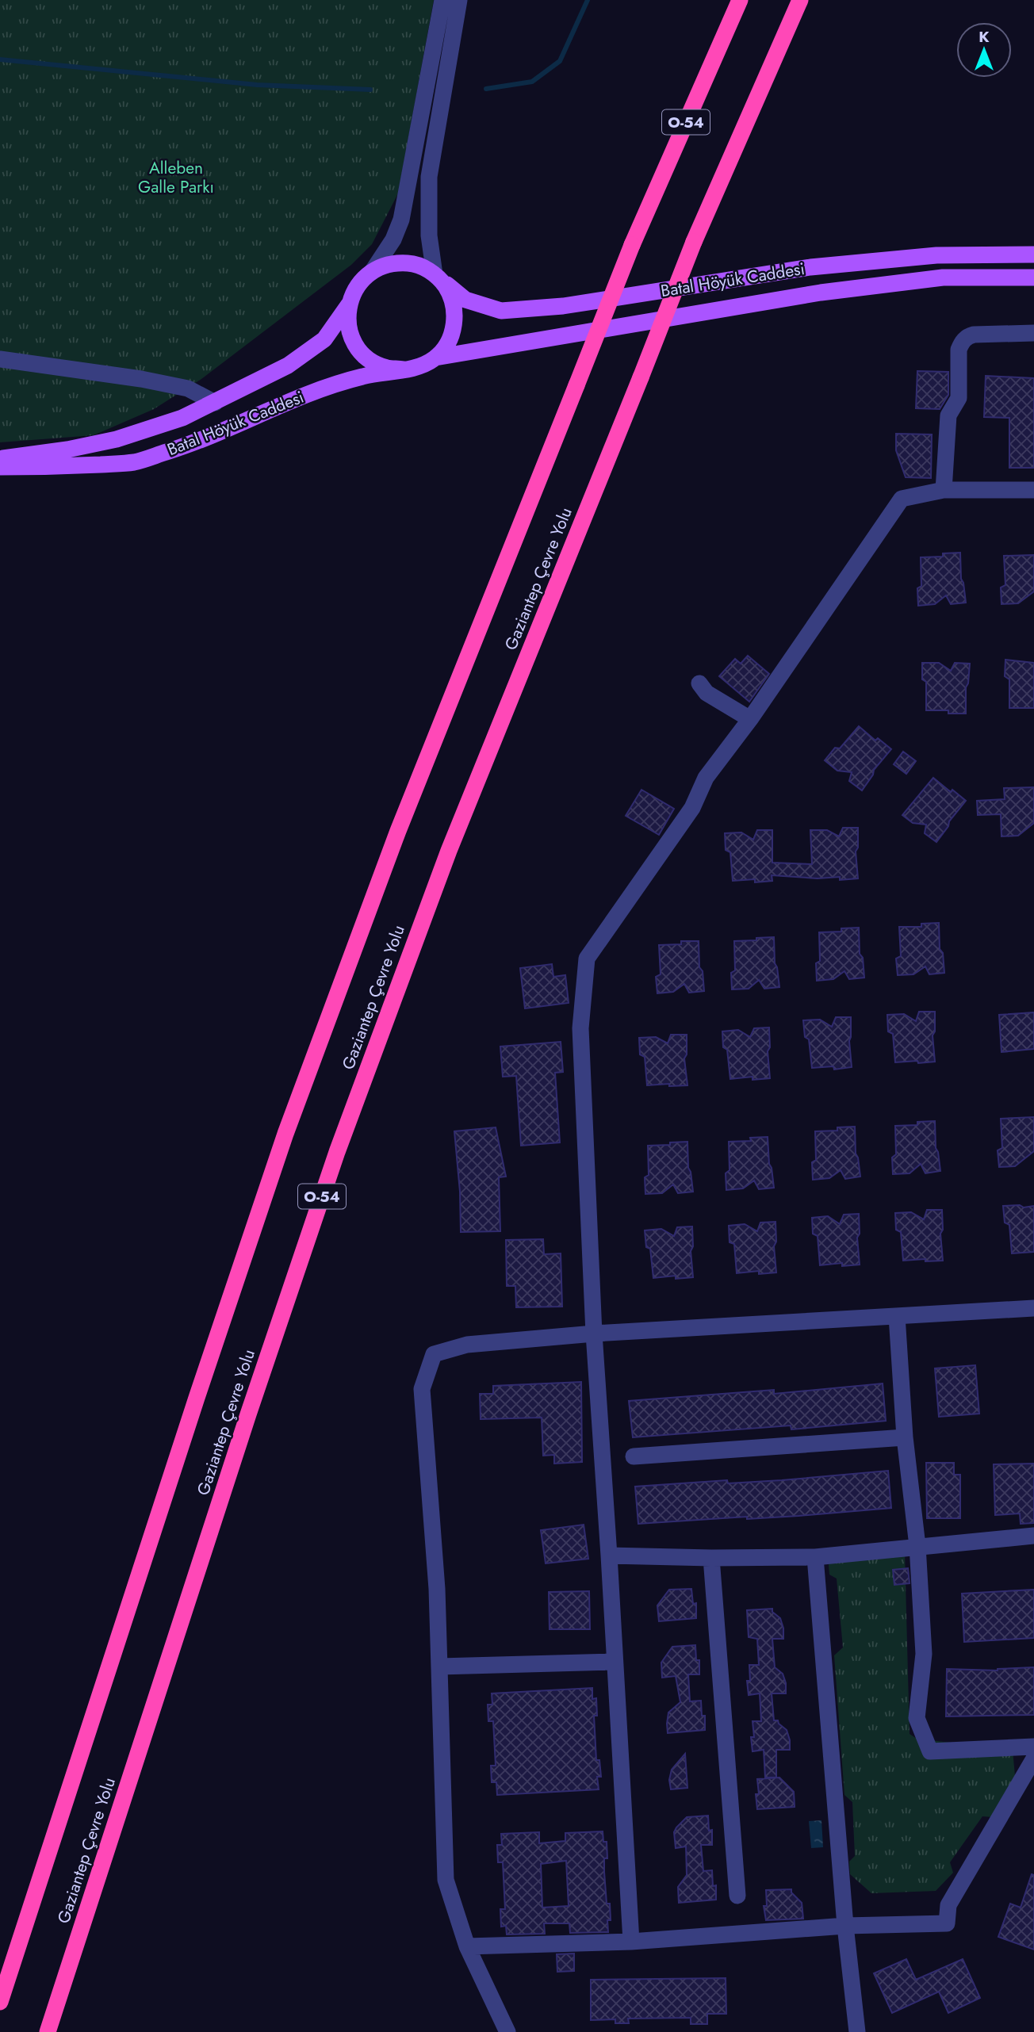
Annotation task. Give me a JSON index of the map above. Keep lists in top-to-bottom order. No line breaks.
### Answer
{"streets":{"highway":["O-54","Gaziantep Çevre Yolu"],"main road":["Batal Höyük Caddesi"]},"parks":["Alleben Galle Parkı"],"north":"top"}
